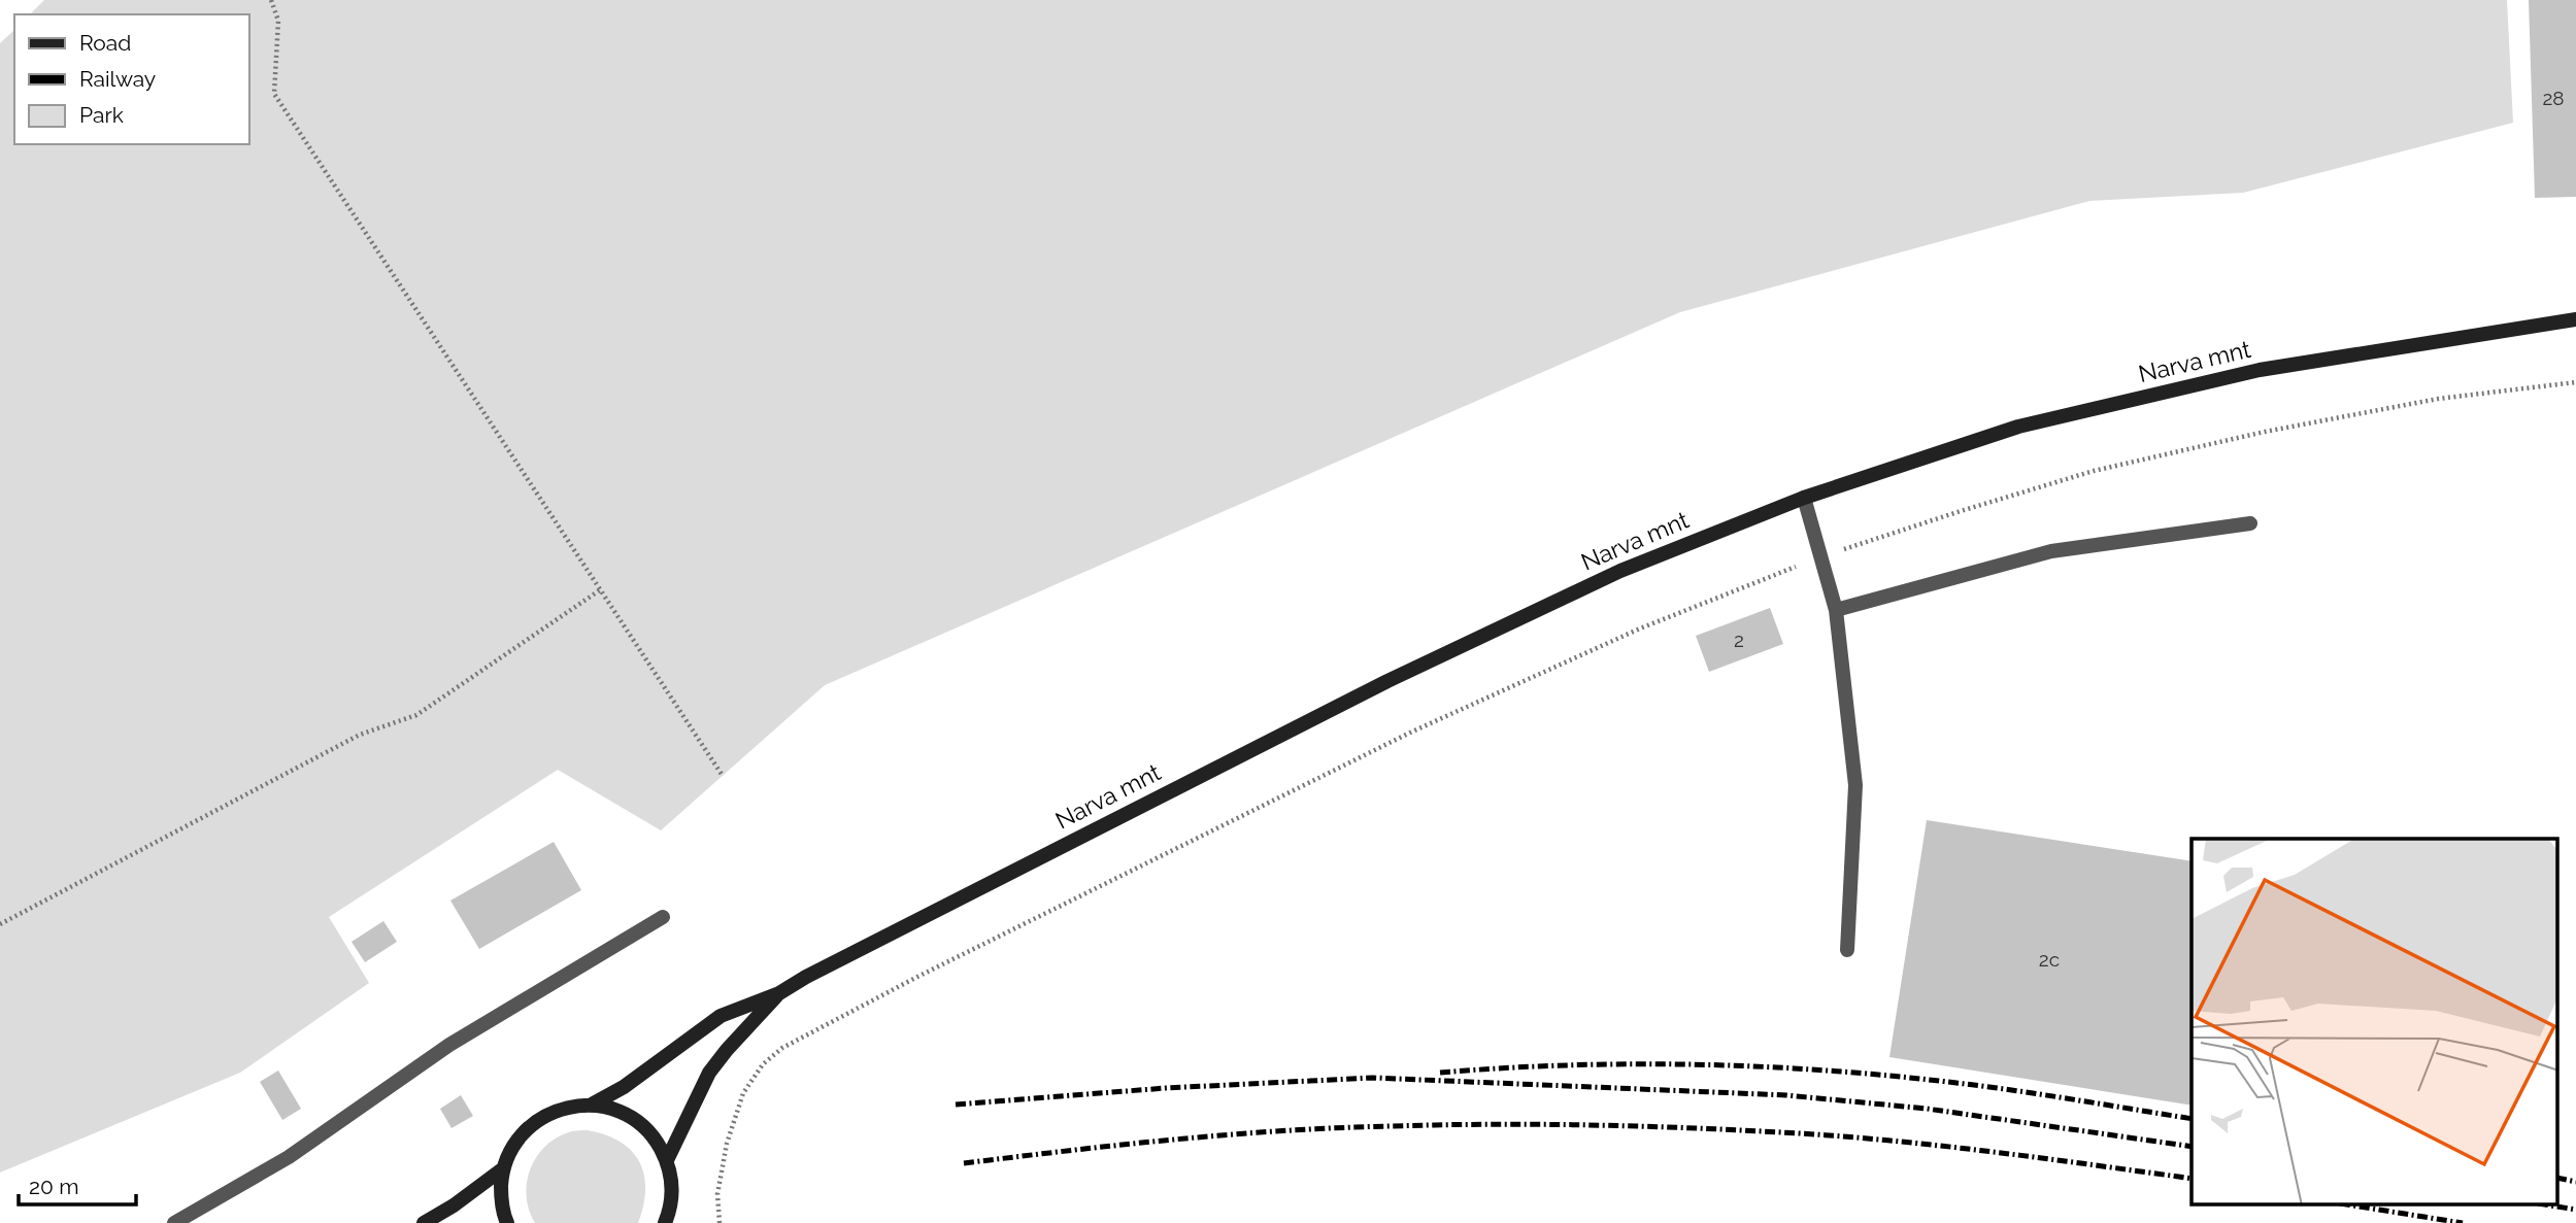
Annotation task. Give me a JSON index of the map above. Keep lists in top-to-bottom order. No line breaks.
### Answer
{"streets":{"main road":["Narva mnt"]},"house_numbers":["28","2","2c"],"legend":["Road","Railway","Park"],"scale_bar":"20 m"}
